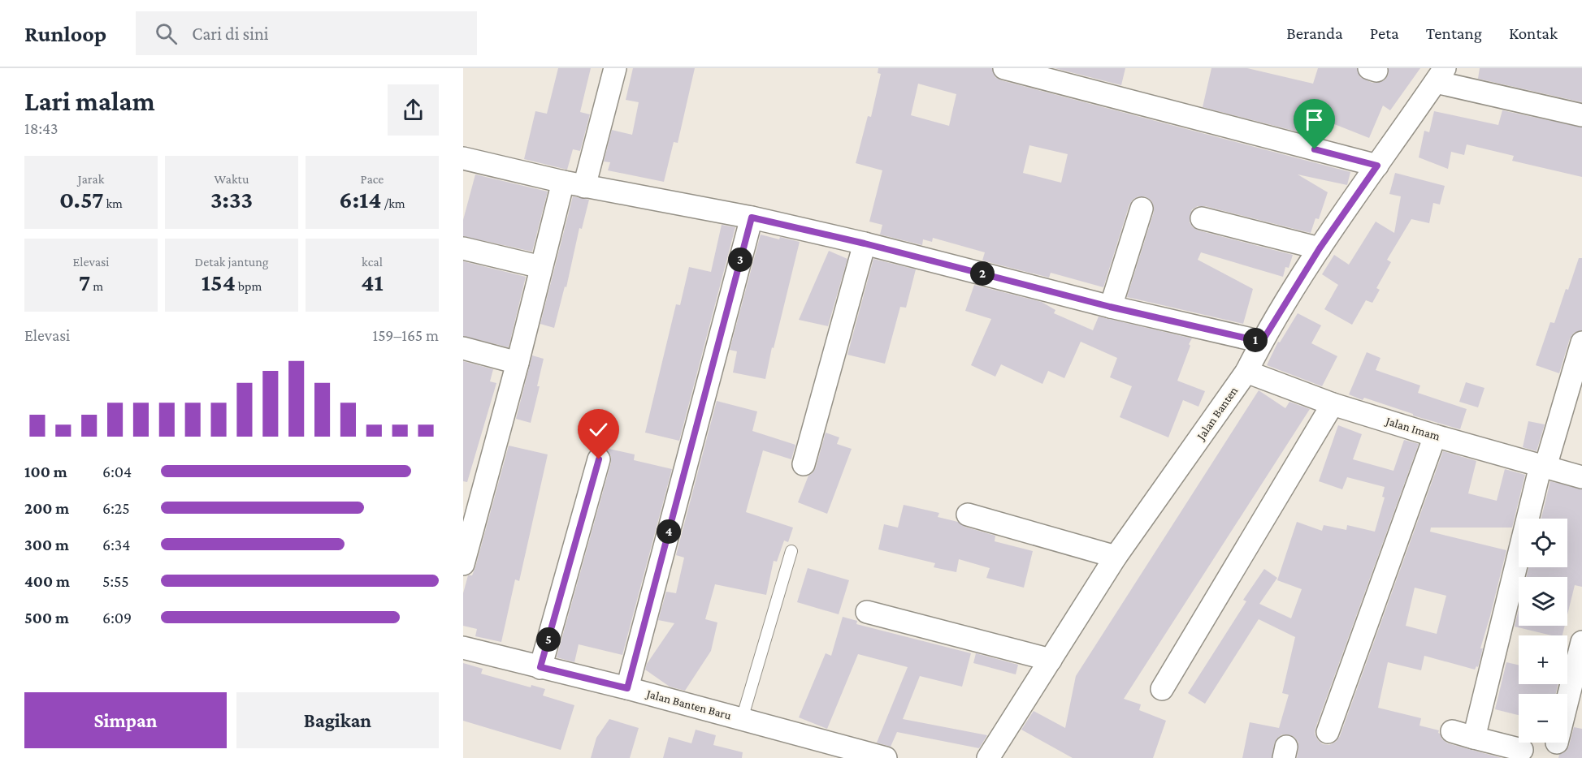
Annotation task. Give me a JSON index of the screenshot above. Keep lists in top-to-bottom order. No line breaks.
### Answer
{"streets":{"street":["Jalan Banten","Jalan Imam","Jalan Banten Baru"]},"crossings":[["Jalan Banten","Jalan Imam"]],"page":{"header":"Runloop","search":"Cari di sini","nav":["Beranda","Peta","Tentang","Kontak"],"heading":["Lari malam","18:43"],"stats":[["Jarak","0.57 km"],["Waktu","3:33"],["Pace","6:14 /km"],["Elevasi","7 m"],["Detak jantung","154 bpm"],["kcal","41"]],"pins":["3","2","1","4","5"],"chart":["Elevasi","159–165 m"],"list":[{"name":"100 m","note":"6:04"},{"name":"200 m","note":"6:25"},{"name":"300 m","note":"6:34"},{"name":"400 m","note":"5:55"},{"name":"500 m","note":"6:09"}],"map_buttons":["+","−"],"buttons":["Simpan","Bagikan"]}}
